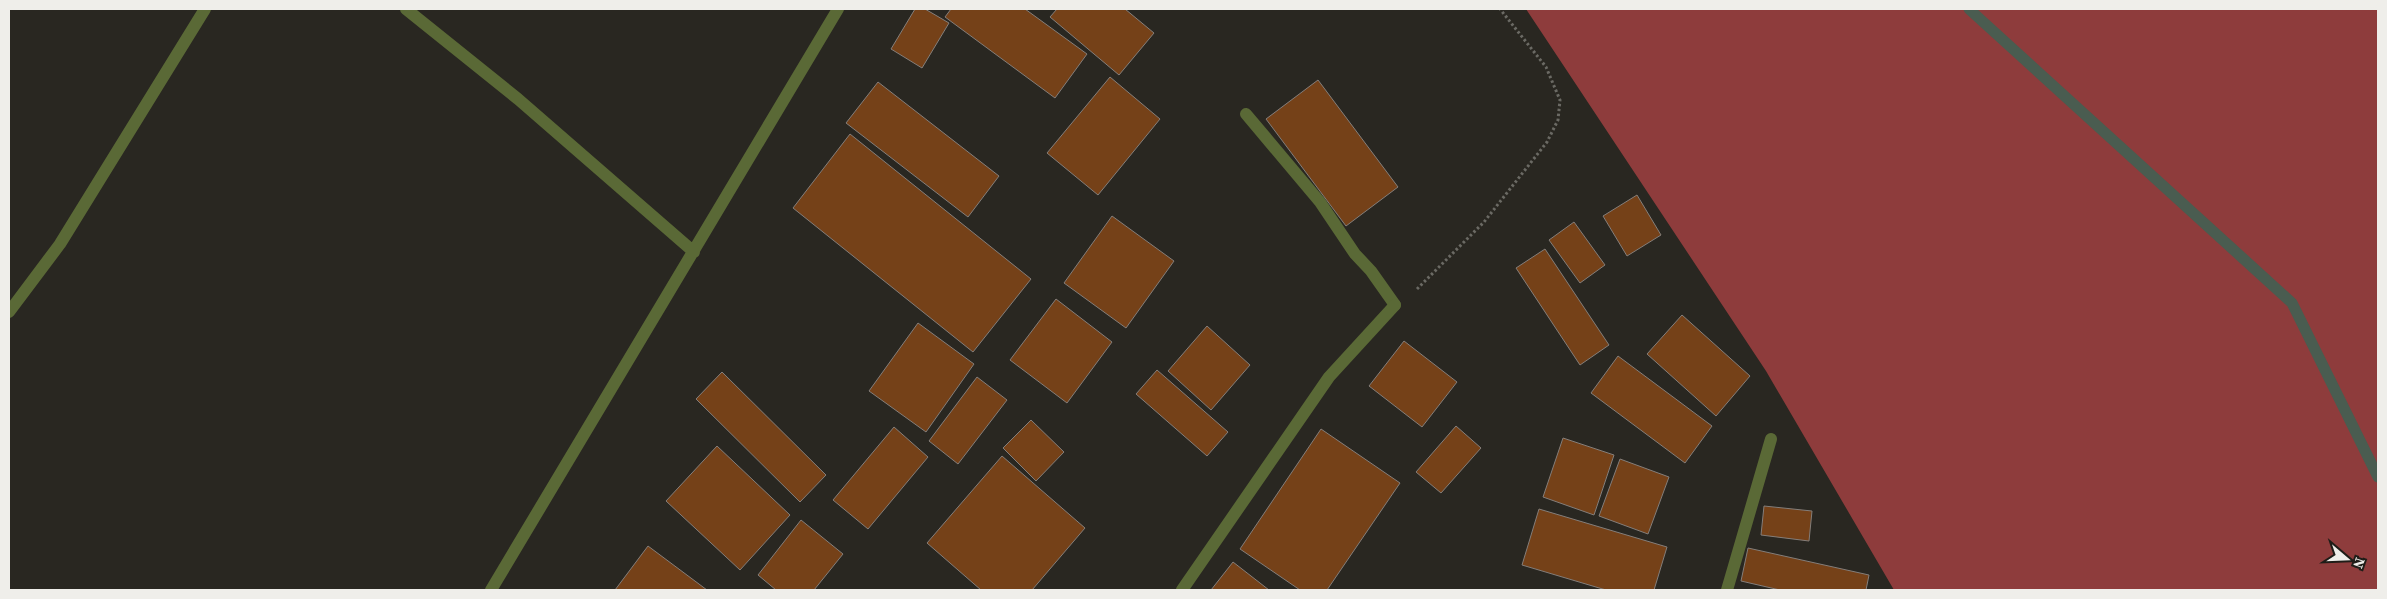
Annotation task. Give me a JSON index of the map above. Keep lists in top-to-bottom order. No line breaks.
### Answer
{"north":"right"}
